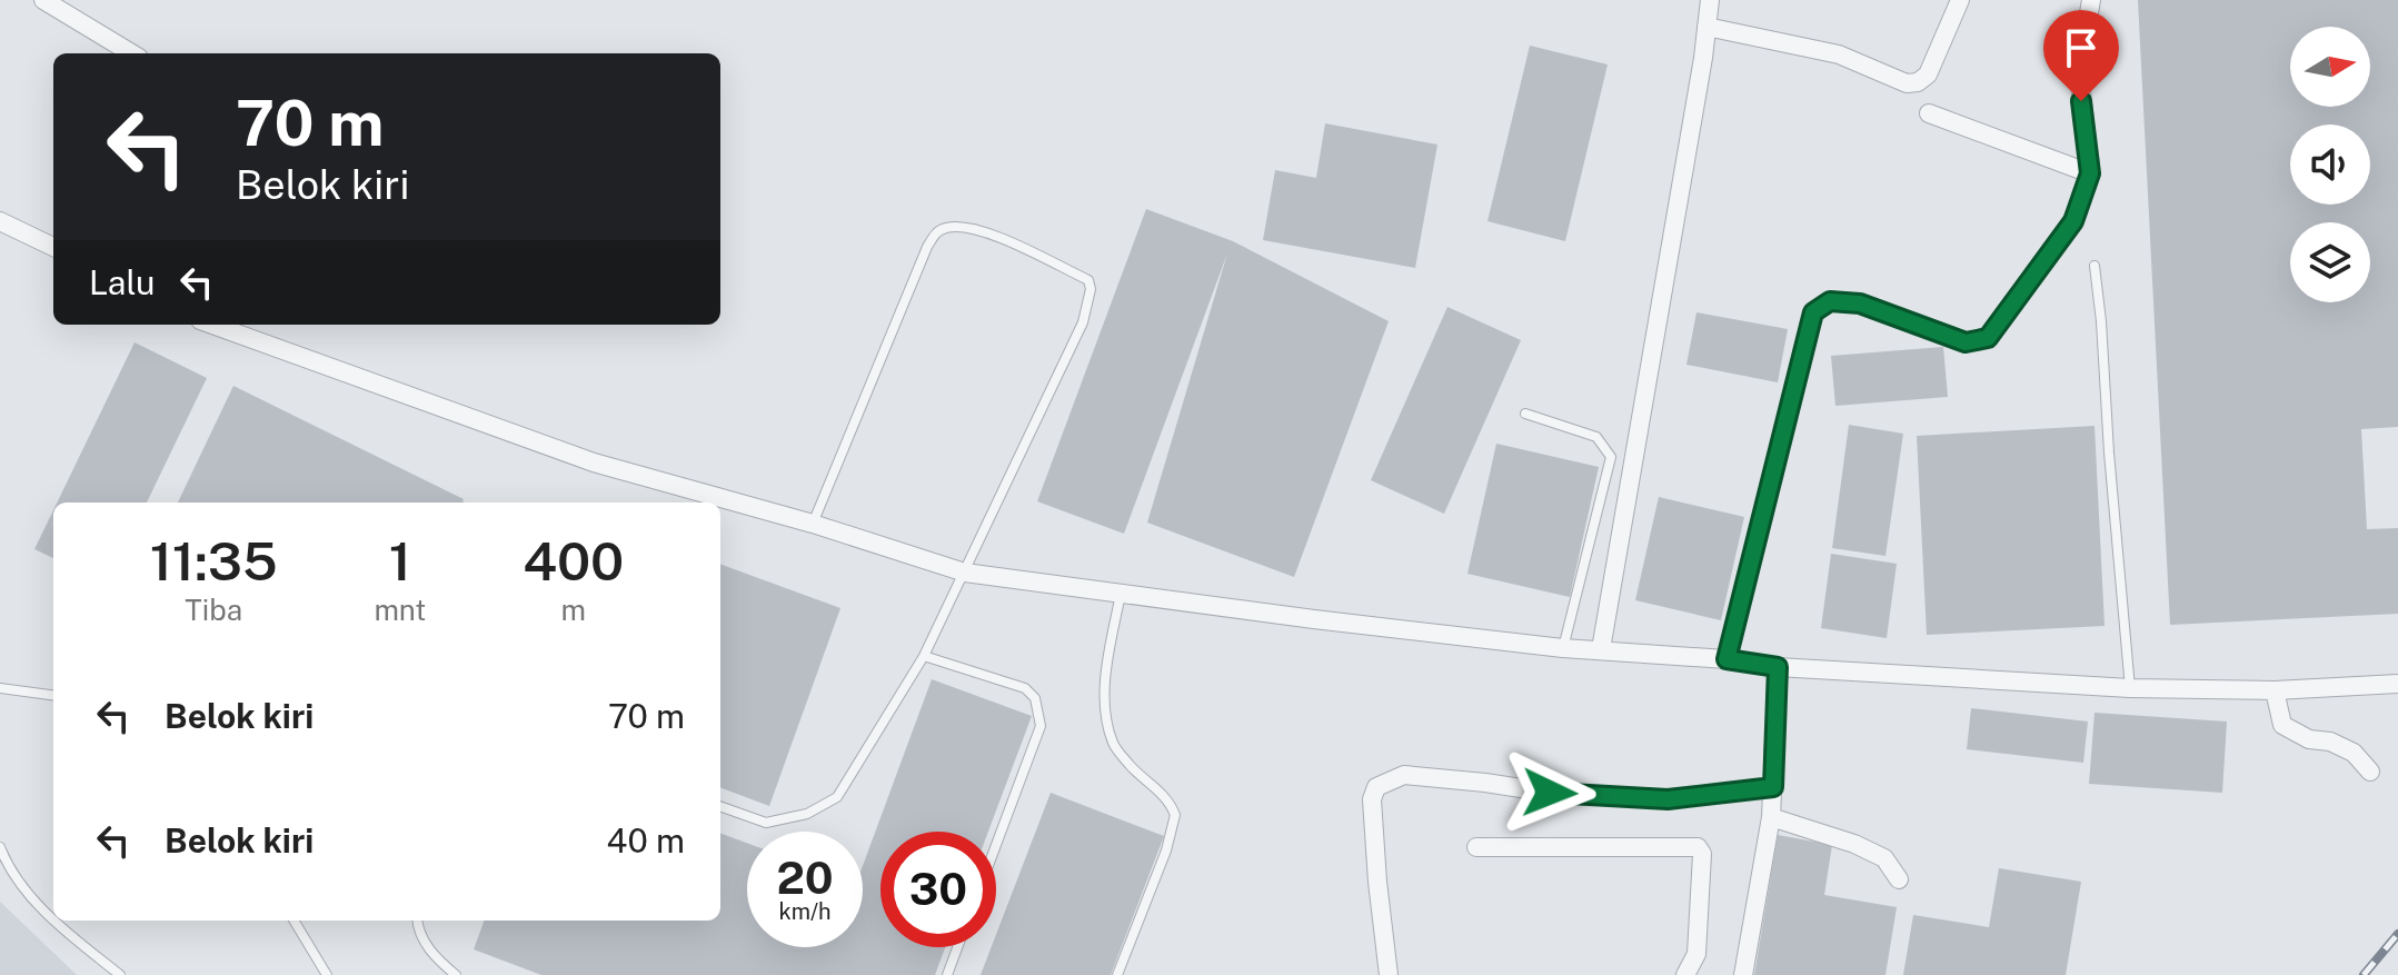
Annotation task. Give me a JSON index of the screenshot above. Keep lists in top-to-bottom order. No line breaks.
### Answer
{"north":"right","page":{"turn":["70 m","Belok kiri"],"then":"Lalu","eta":["11:35","Tiba","1","mnt","400","m"],"list":[{"name":"Belok kiri","value":"70 m"},{"name":"Belok kiri","value":"40 m"}],"speed":"20 km/h","limit":"30"}}
